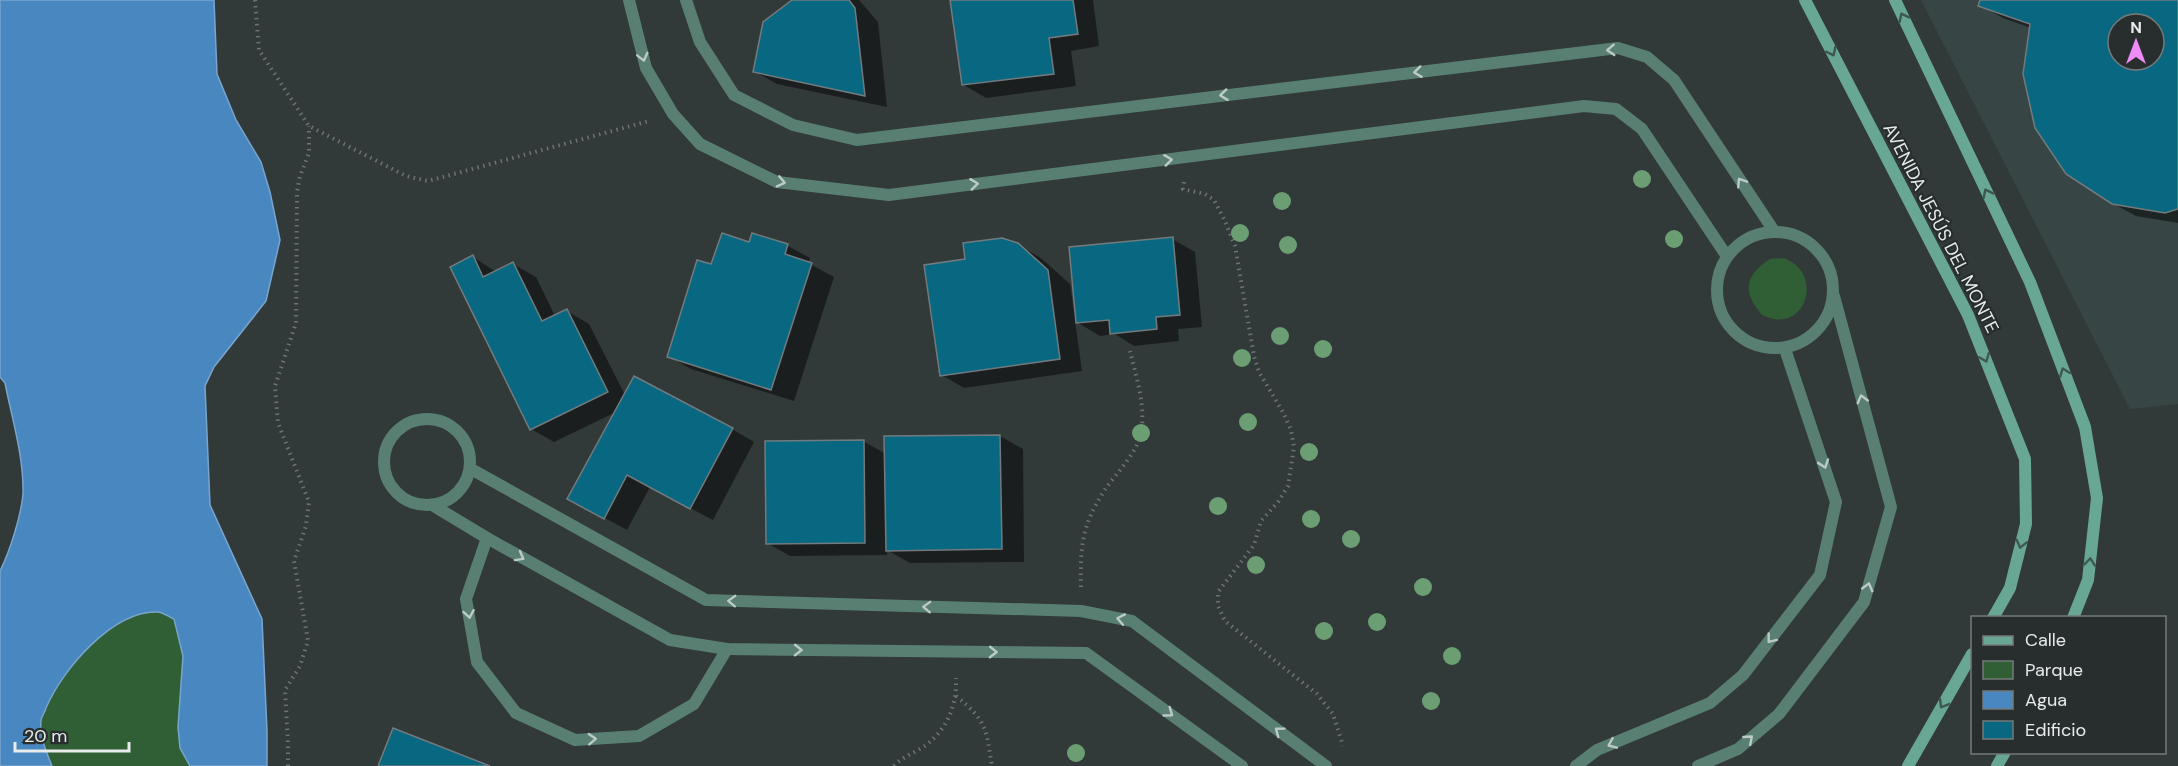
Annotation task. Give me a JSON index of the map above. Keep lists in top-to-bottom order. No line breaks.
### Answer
{"streets":{"main road":["AVENIDA JESÚS DEL MONTE"]},"legend":["Calle","Parque","Agua","Edificio"],"scale_bar":"20 m","north":"top"}
